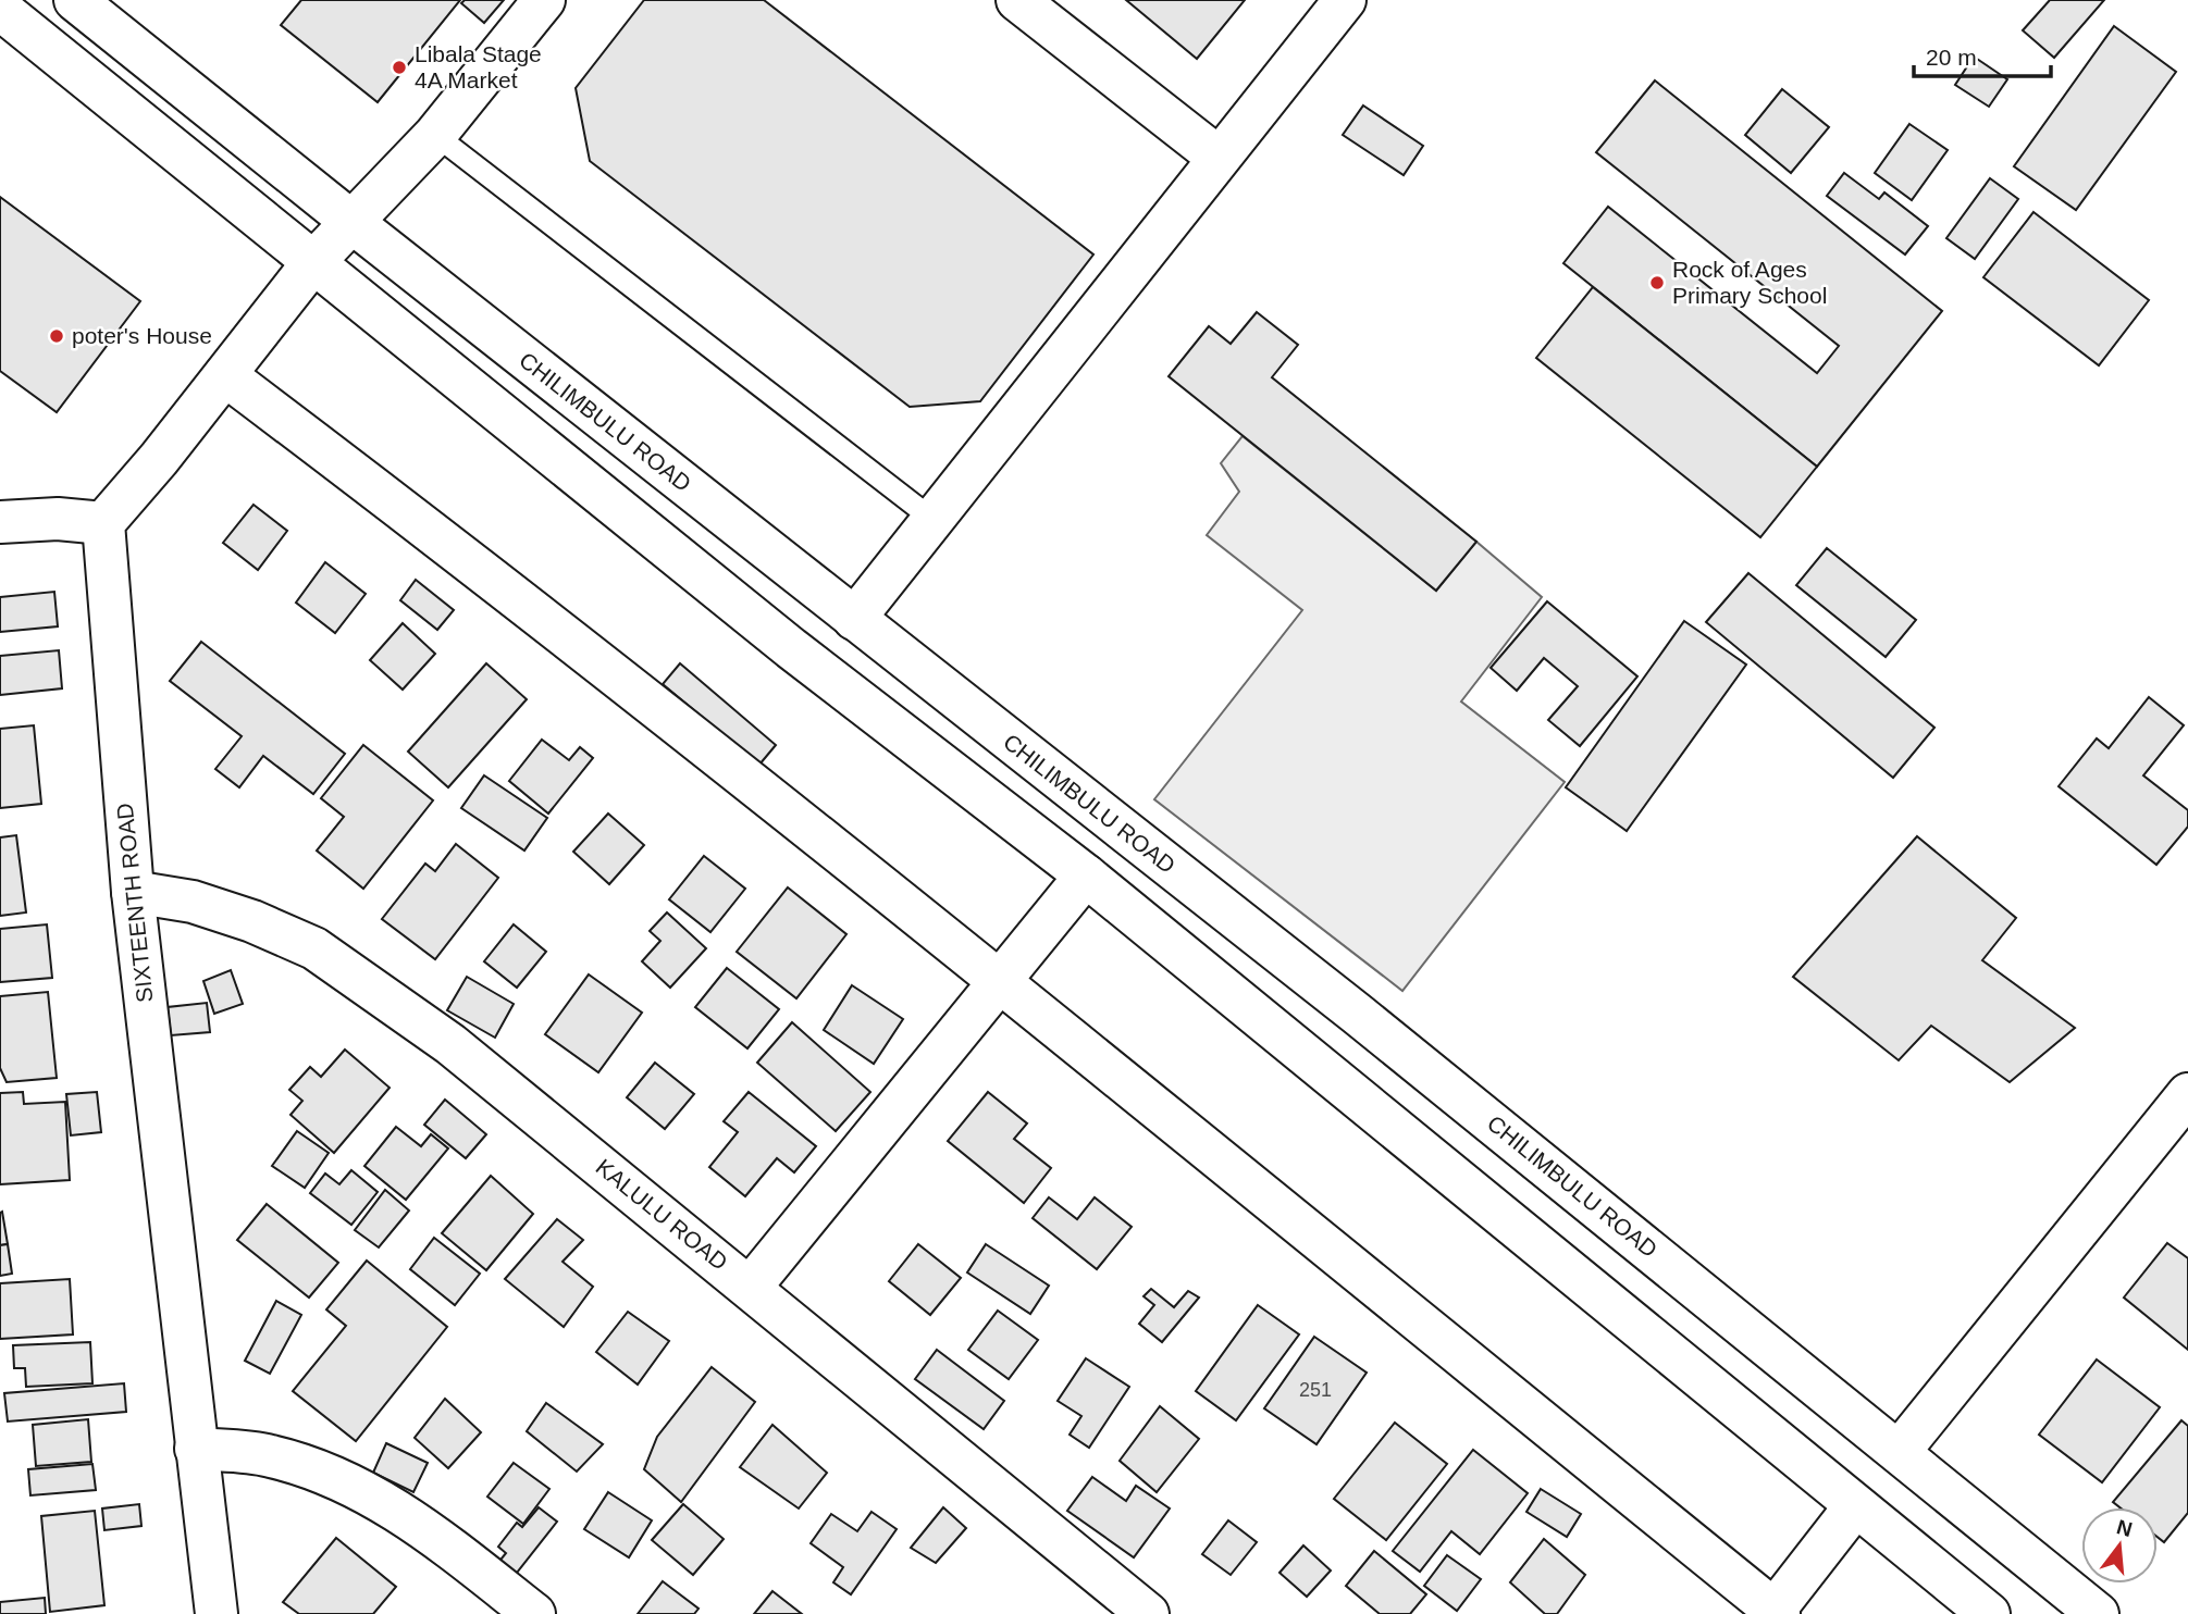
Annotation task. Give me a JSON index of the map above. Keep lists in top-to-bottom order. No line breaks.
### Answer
{"streets":{"street":["CHILIMBULU ROAD","SIXTEENTH ROAD","KALULU ROAD"]},"crossings":[["SIXTEENTH ROAD","KALULU ROAD"]],"places":["Libala Stage 4A Market","Rock of Ages Primary School","poter's House"],"house_numbers":["251"],"scale_bar":"20 m","north":"top"}
